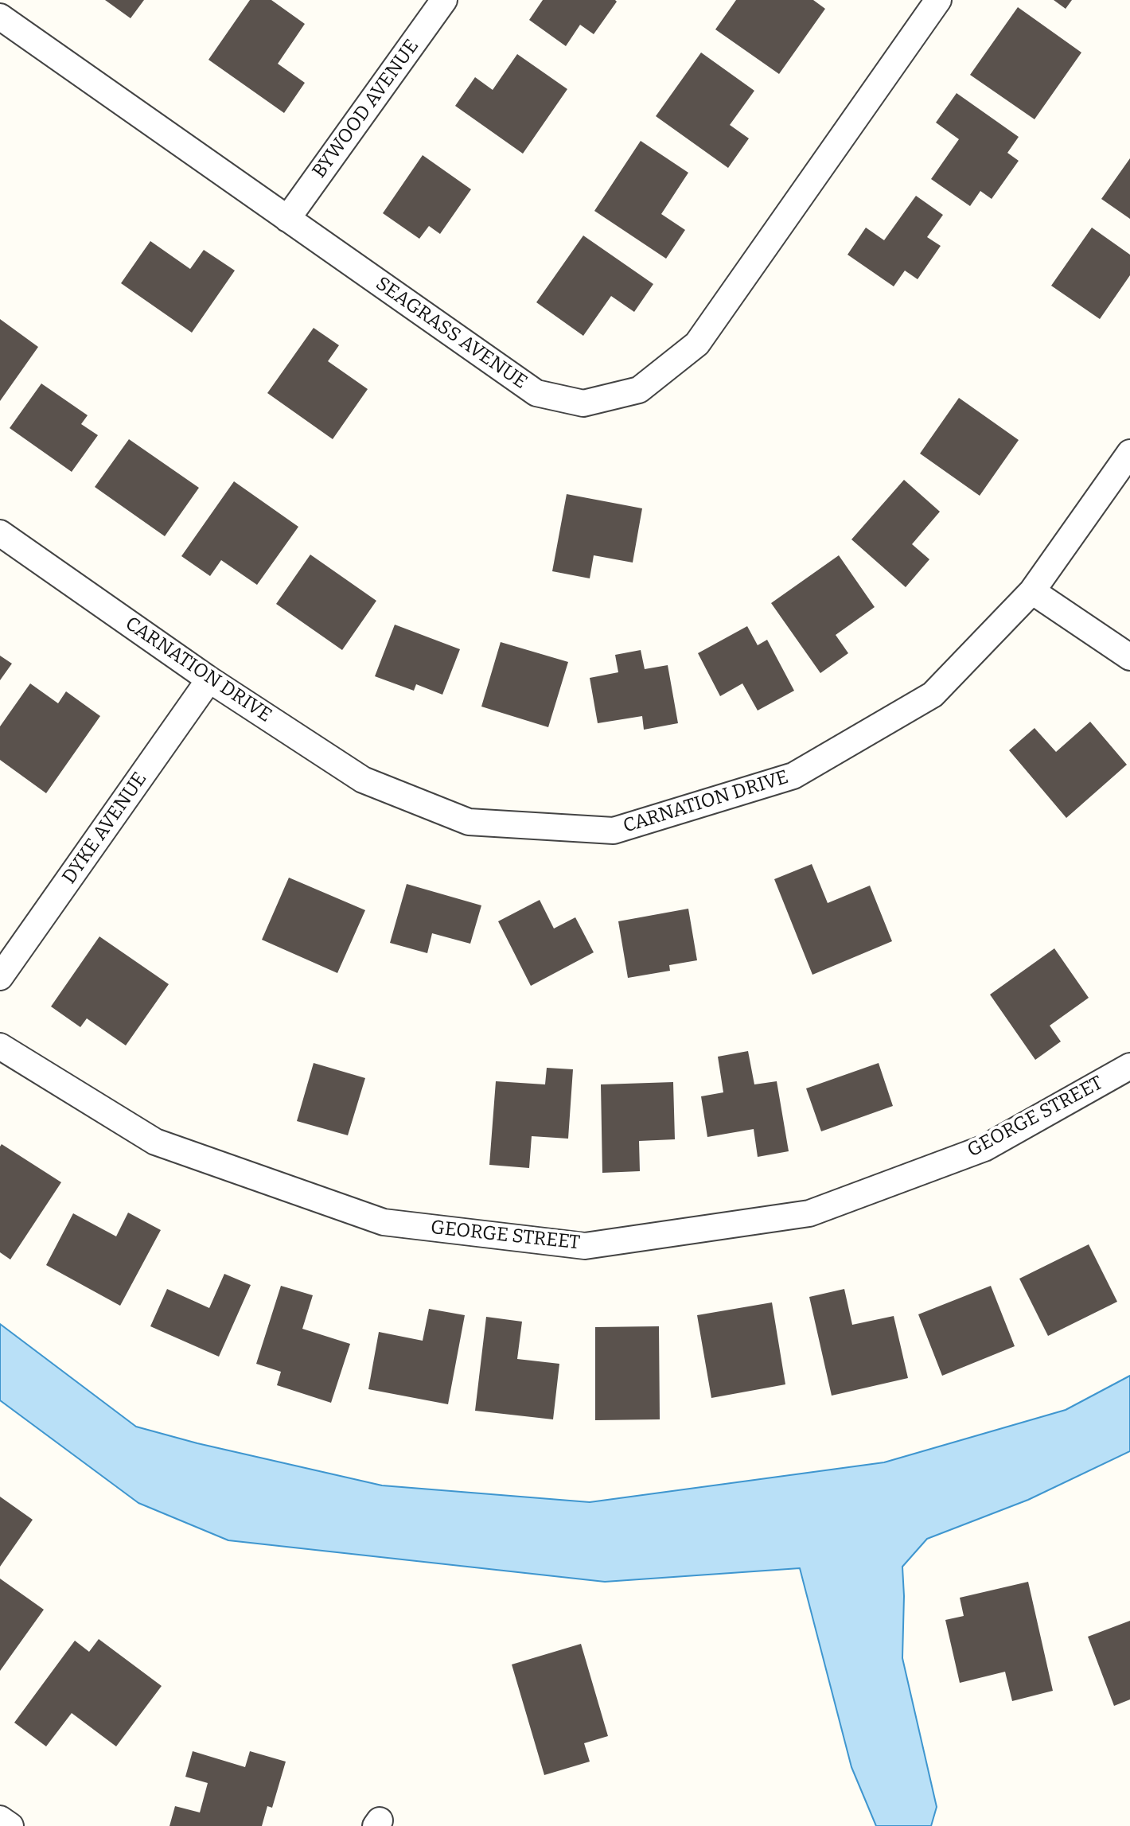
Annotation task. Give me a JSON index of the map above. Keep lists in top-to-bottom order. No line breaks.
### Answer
{"streets":{"street":["BYWOOD AVENUE","SEAGRASS AVENUE","CARNATION DRIVE","DYKE AVENUE","GEORGE STREET"]},"crossings":[["BYWOOD AVENUE","SEAGRASS AVENUE"],["CARNATION DRIVE","DYKE AVENUE"]]}
